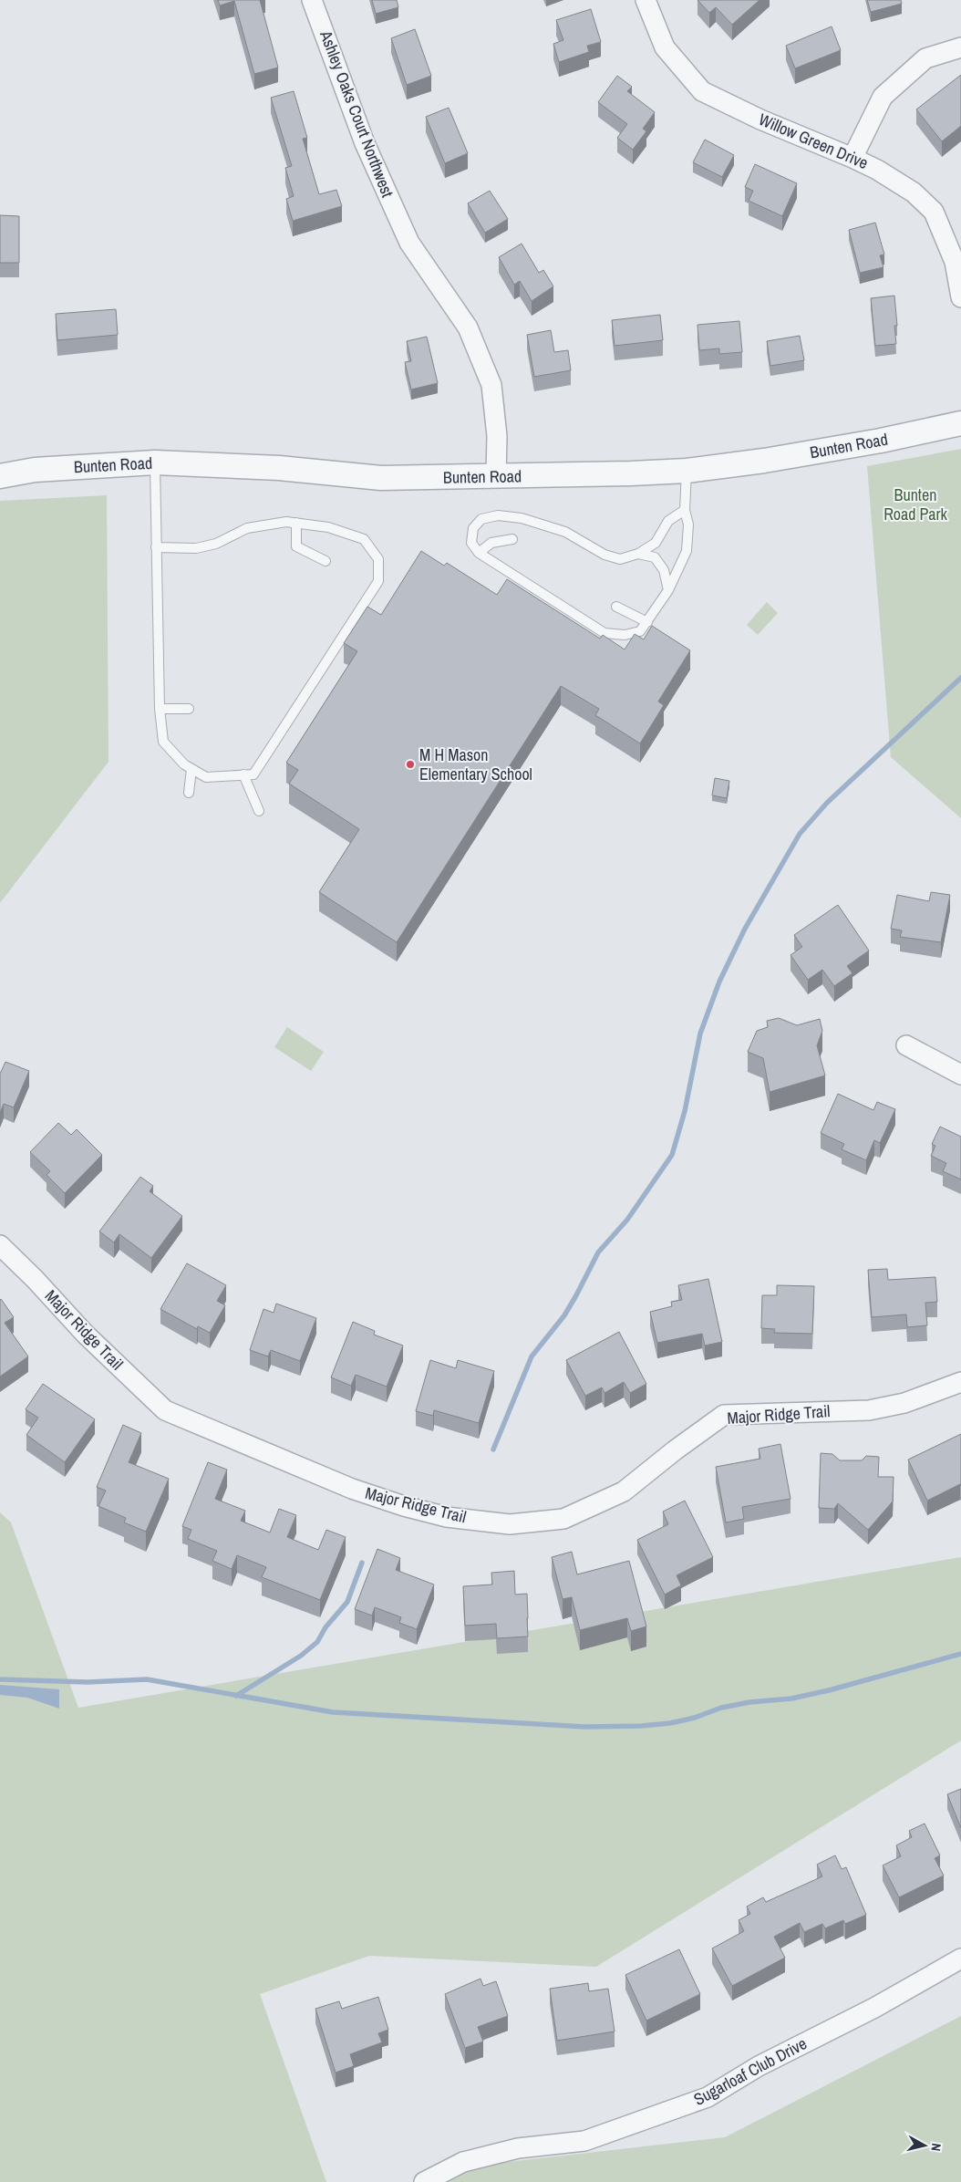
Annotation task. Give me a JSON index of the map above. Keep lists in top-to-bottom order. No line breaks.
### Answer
{"streets":{"street":["Ashley Oaks Court Northwest","Willow Green Drive","Bunten Road","Major Ridge Trail","Sugarloaf Club Drive"]},"crossings":[["Ashley Oaks Court Northwest","Bunten Road"]],"parks":["Bunten Road Park"],"places":["M H Mason Elementary School"],"north":"right"}
